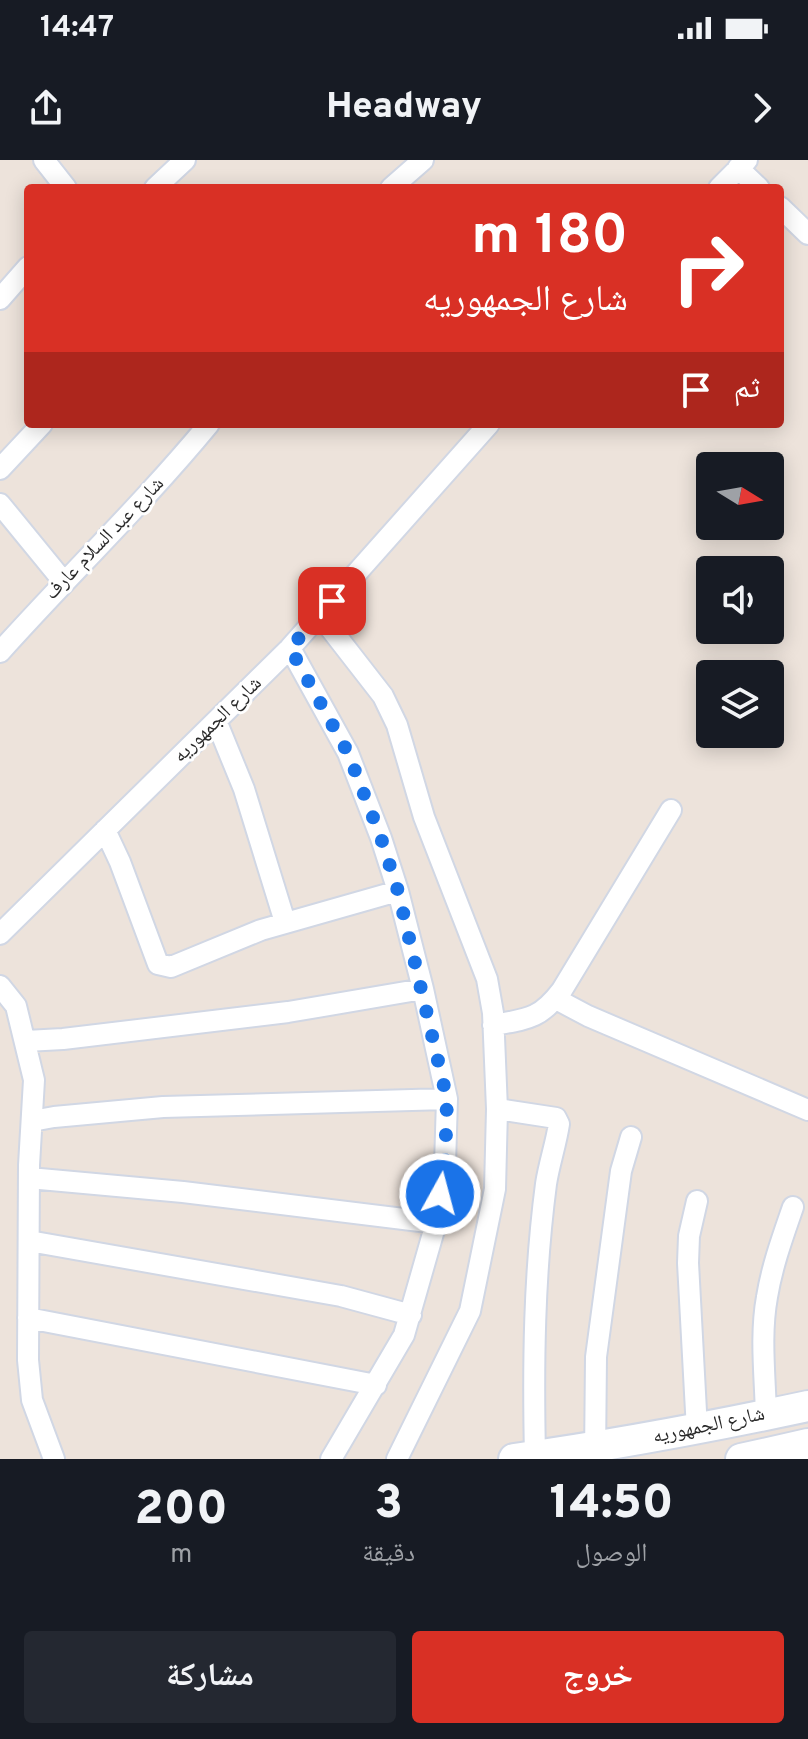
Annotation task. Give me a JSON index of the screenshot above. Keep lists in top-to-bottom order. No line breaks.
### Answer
{"streets":{"street":["شارع عبد السلام عارف","شارع الجمهوريه"]},"north":"right","page":{"status":"14:47","header":"Headway","turn":["180 m","شارع الجمهوريه"],"then":"ثم","eta":["14:50","الوصول","3","دقيقة","200","m"],"buttons":["خروج","مشاركة"]}}
